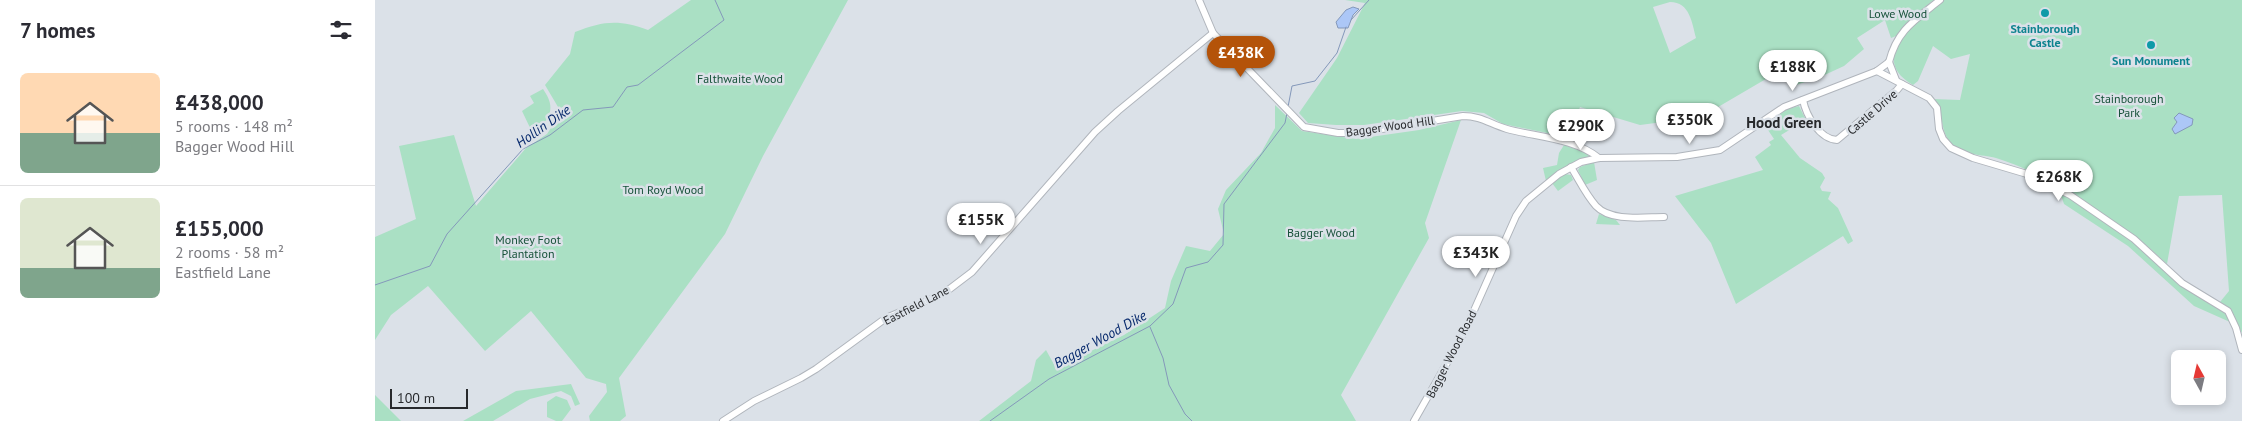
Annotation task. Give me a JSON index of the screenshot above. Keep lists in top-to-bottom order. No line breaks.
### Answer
{"streets":{"street":["Castle Drive","Bagger Wood Hill","Eastfield Lane","Bagger Wood Road"]},"crossings":[["Bagger Wood Hill","Eastfield Lane"],["Bagger Wood Hill","Bagger Wood Road"]],"districts":["Hood Green"],"water":["Hollin Dike","Bagger Wood Dike"],"parks":["Lowe Wood","Falthwaite Wood","Stainborough Park","Tom Royd Wood","Bagger Wood","Monkey Foot Plantation"],"places":["Stainborough Castle","Sun Monument"],"scale_bar":"100 m","north":"top","page":{"heading":"7 homes","price":["£438K","£188K","£350K","£290K","£268K","£155K","£343K"],"list":[{"name":"£438,000","note":"5 rooms · 148 m² · Bagger Wood Hill"},{"name":"£155,000","note":"2 rooms · 58 m² · Eastfield Lane"}],"scale":"100 m"}}
